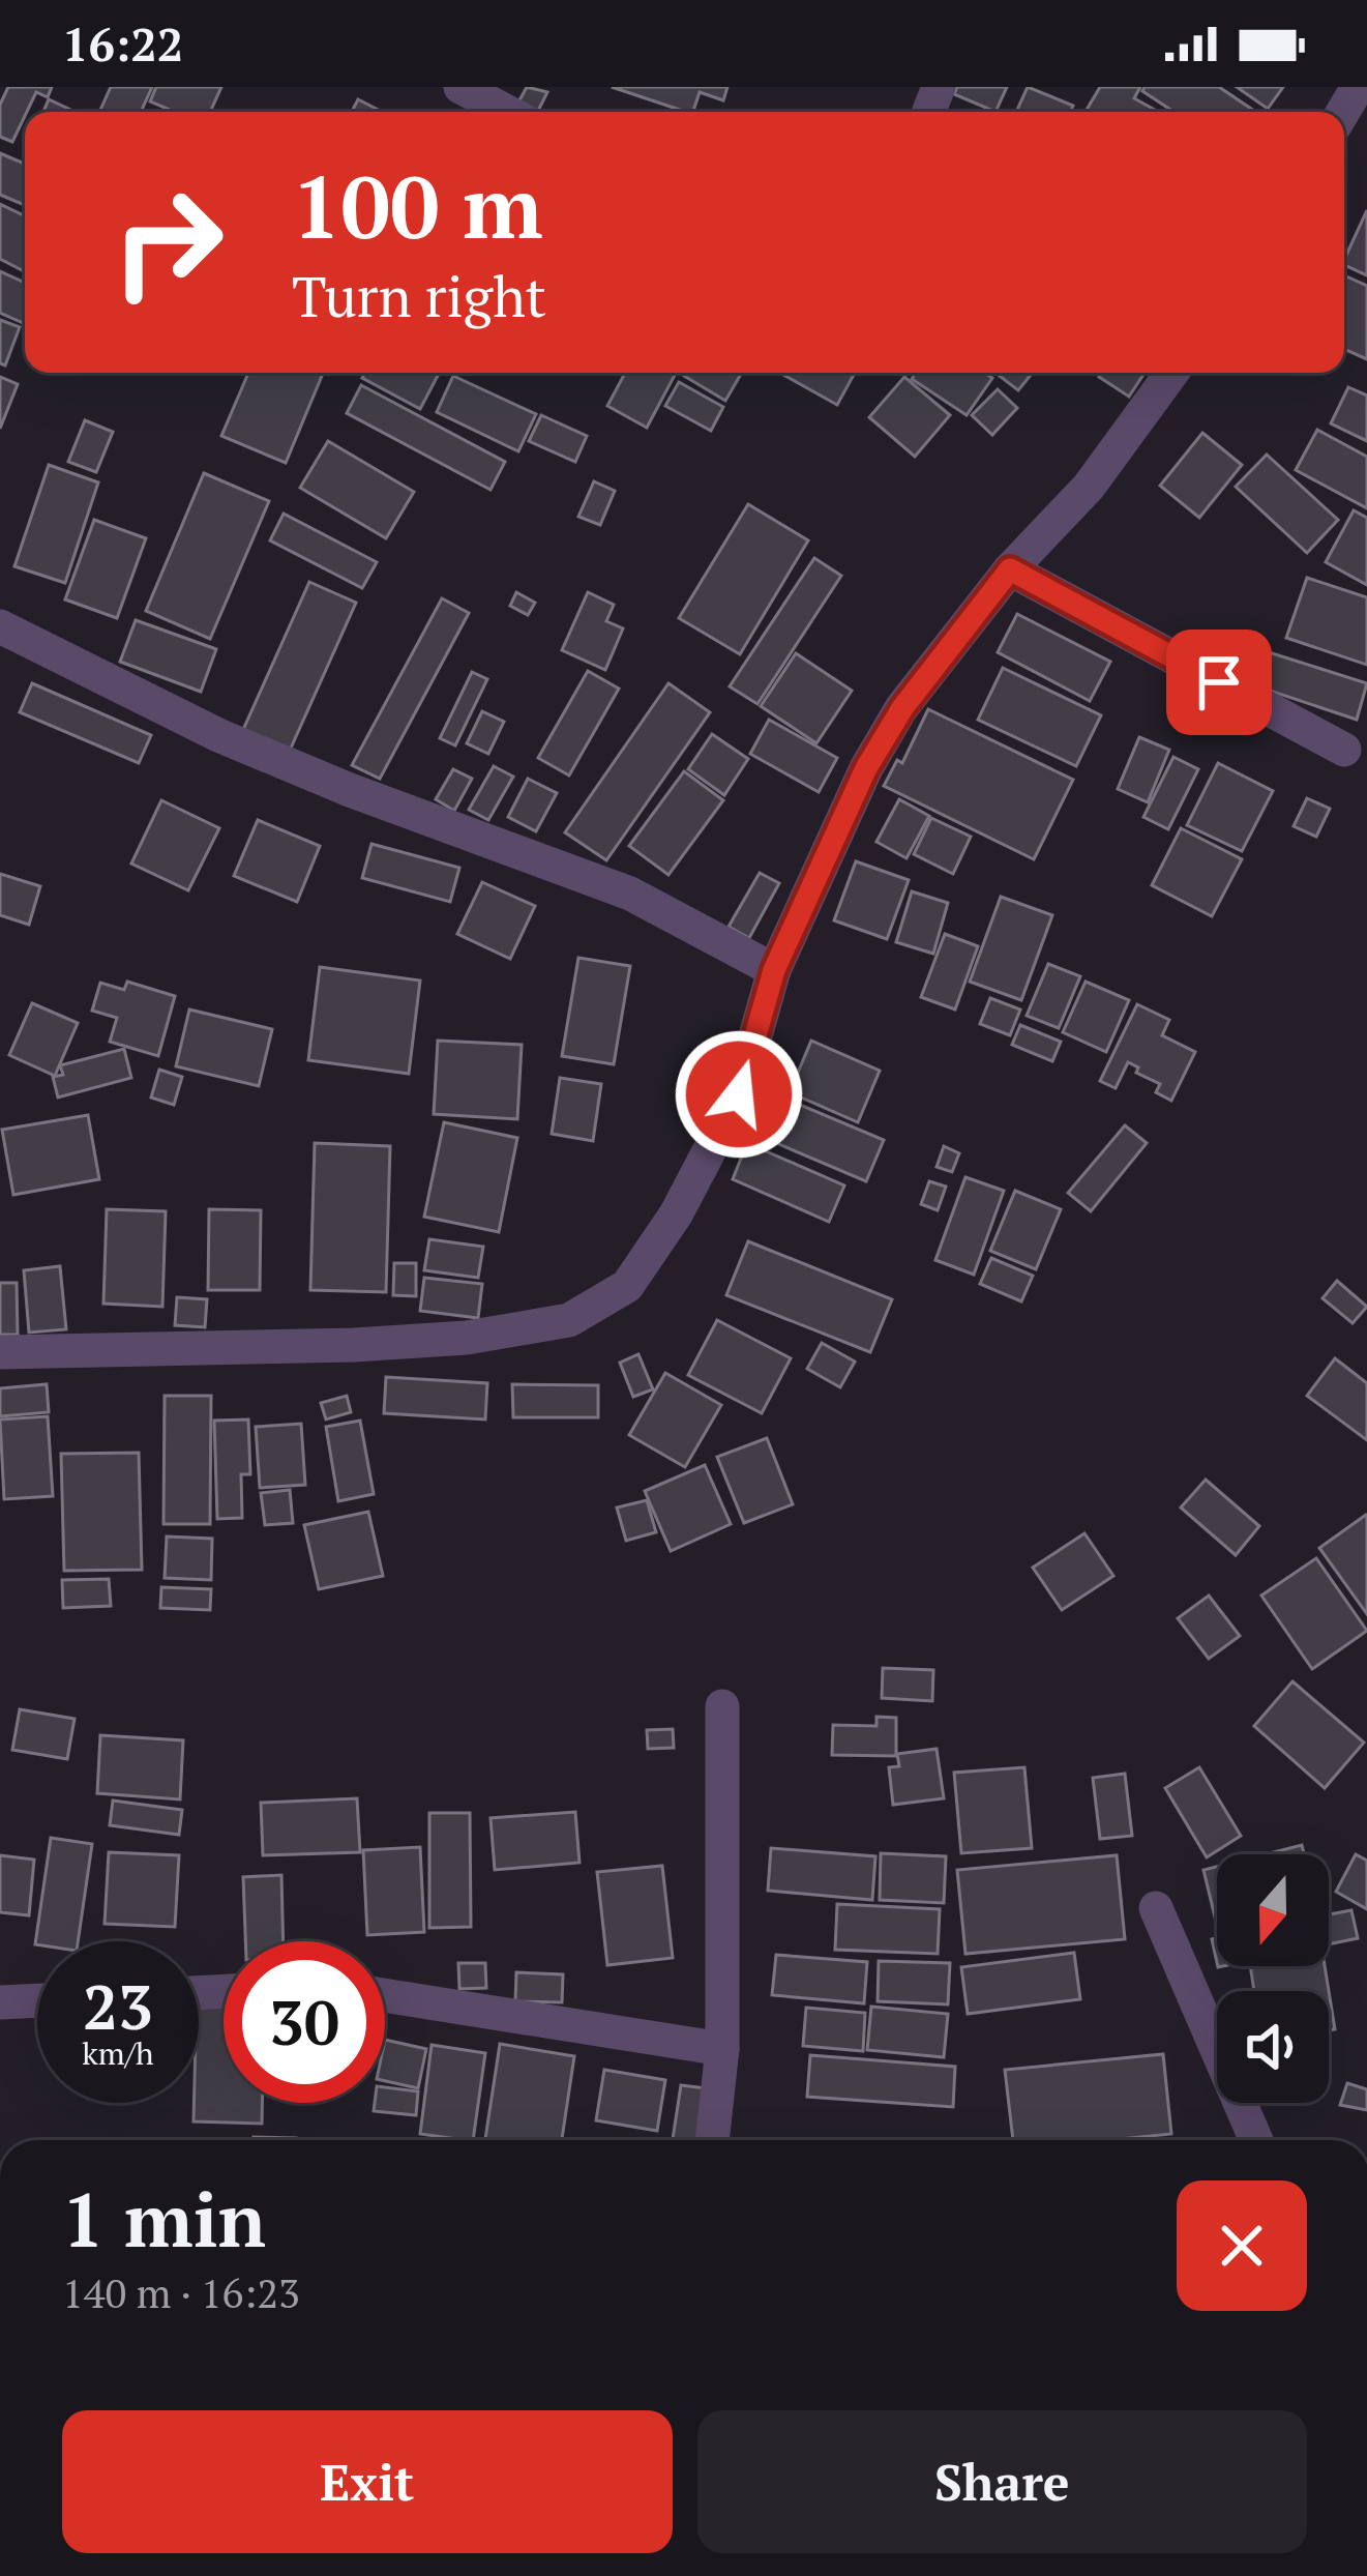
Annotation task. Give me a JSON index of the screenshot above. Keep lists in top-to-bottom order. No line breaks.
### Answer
{"north":"bottom","page":{"status":"16:22","turn":["100 m","Turn right"],"speed":"23 km/h","limit":"30","heading":["1 min","140 m · 16:23"],"buttons":["Exit","Share"]}}
